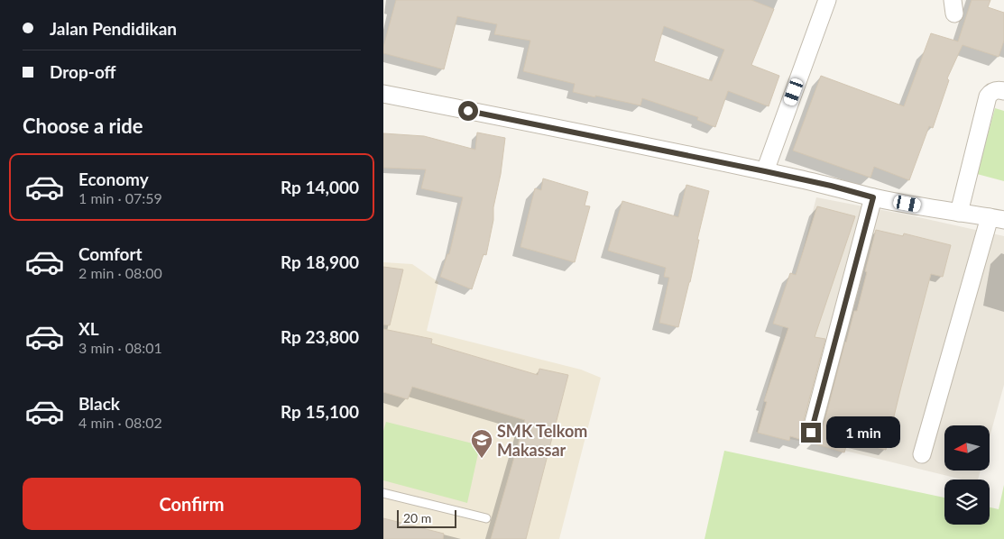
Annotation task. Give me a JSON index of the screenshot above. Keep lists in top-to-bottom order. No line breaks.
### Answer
{"places":{"school or university":["SMK Telkom Makassar"]},"scale_bar":"20 m","north":"left","page":{"banner":["Jalan Pendidikan","Drop-off"],"heading":"Choose a ride","list":[{"name":"Economy","note":"1 min · 07:59","value":"Rp 14,000"},{"name":"Comfort","note":"2 min · 08:00","value":"Rp 18,900"},{"name":"XL","note":"3 min · 08:01","value":"Rp 23,800"},{"name":"Black","note":"4 min · 08:02","value":"Rp 15,100"}],"bubble":"1 min","buttons":"Confirm","scale":"20 m"}}
